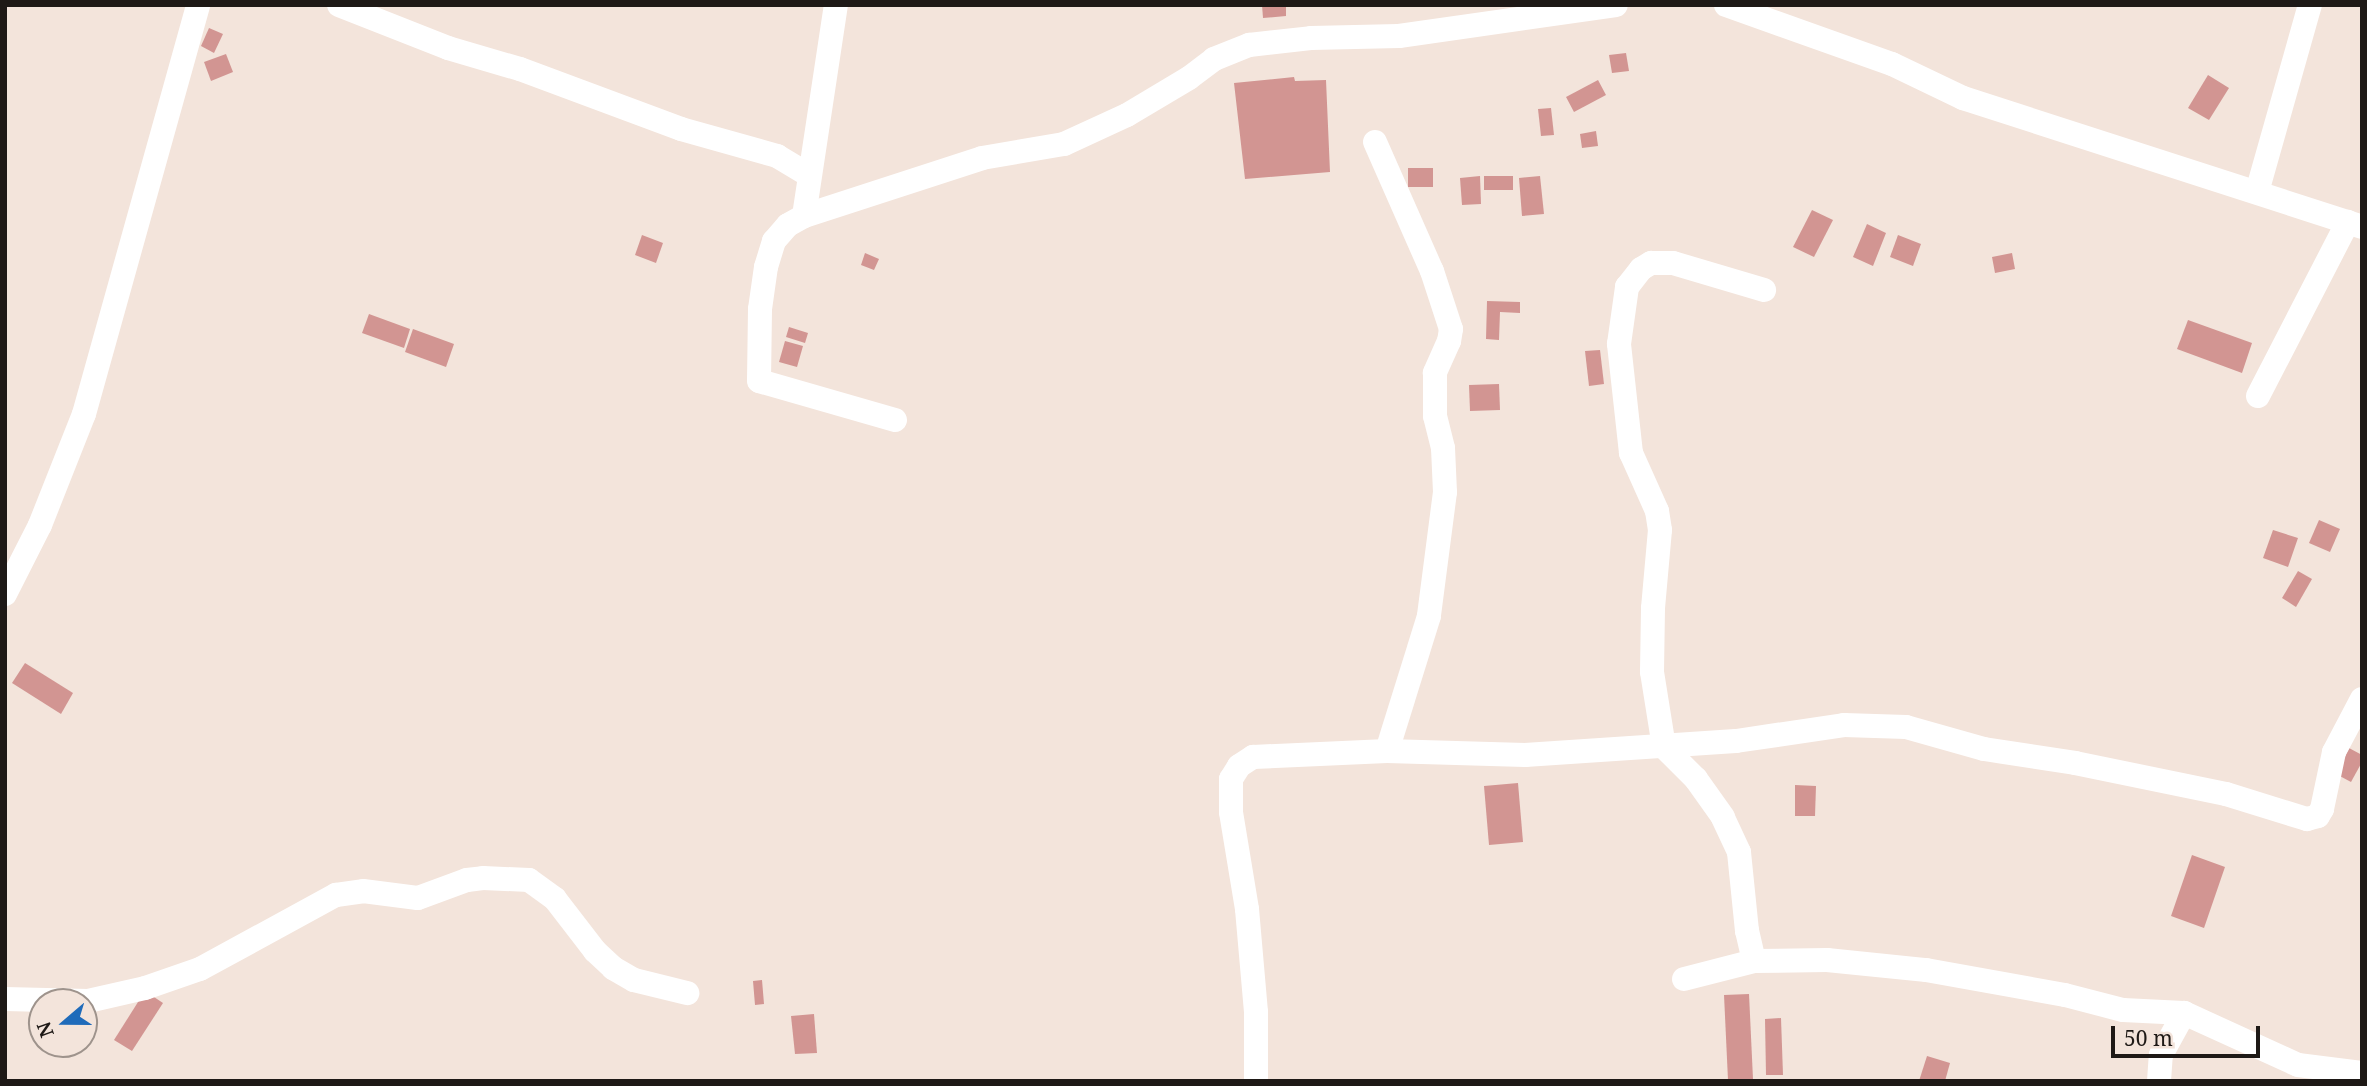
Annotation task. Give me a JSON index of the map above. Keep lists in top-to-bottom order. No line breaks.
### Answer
{"scale_bar":"50 m","north":"left"}
